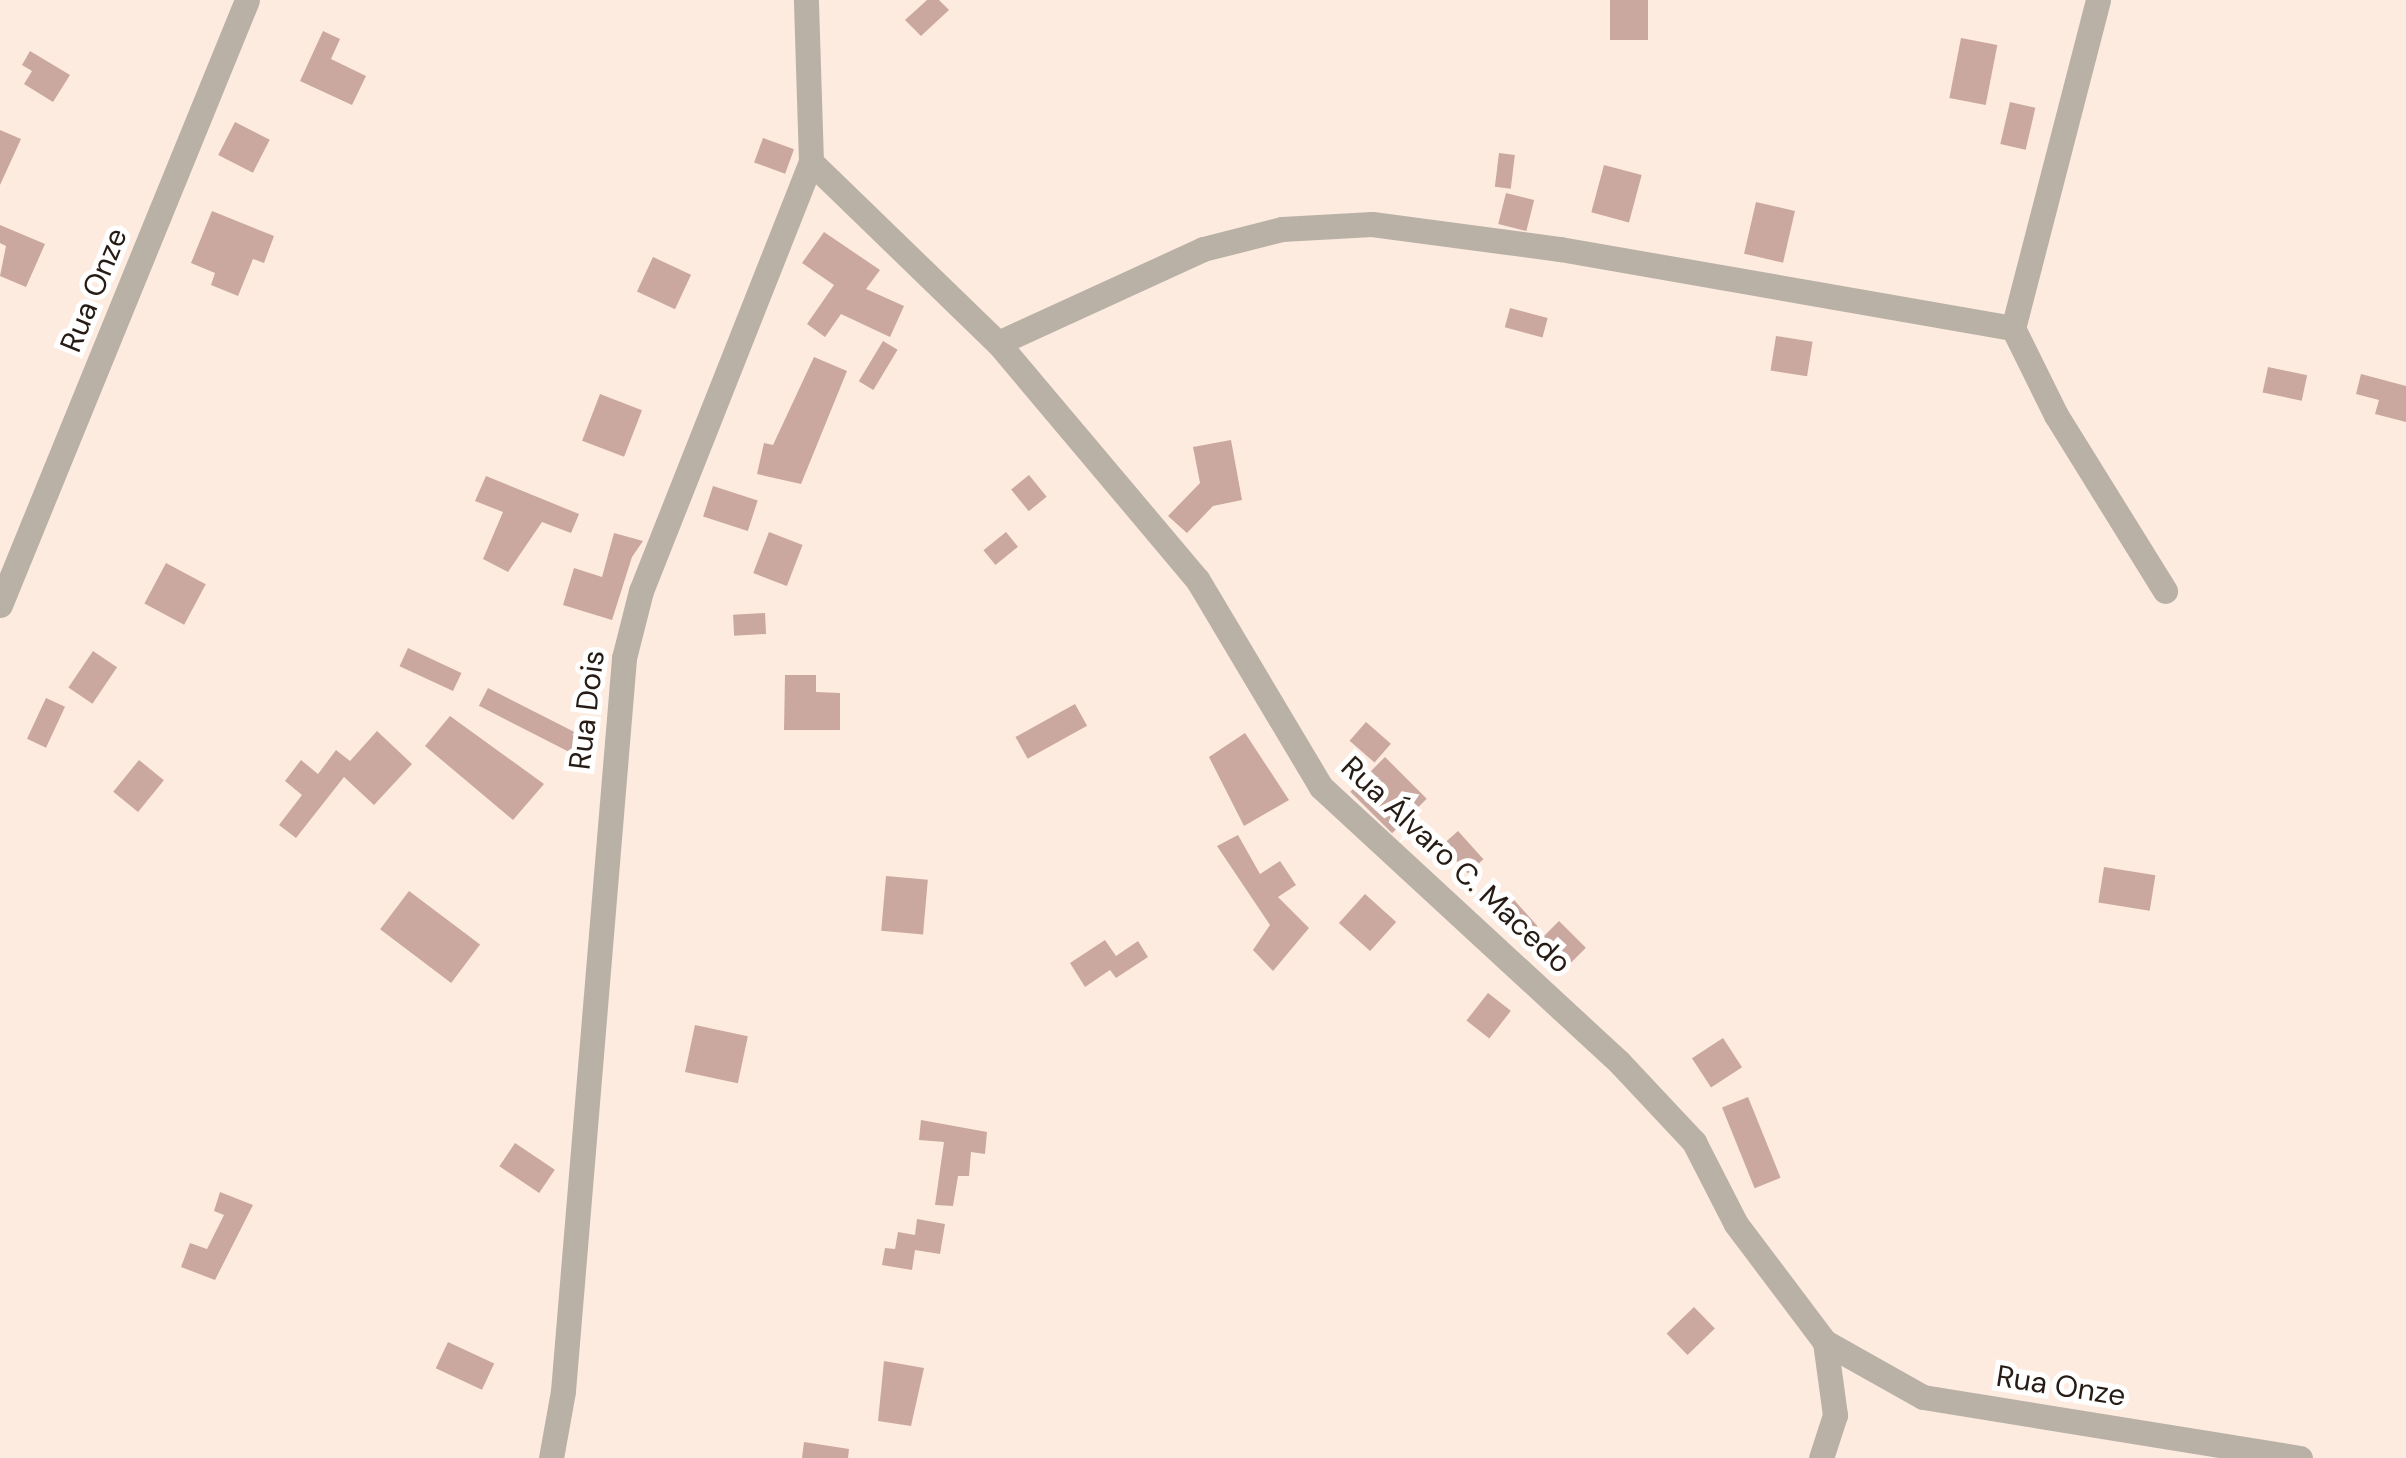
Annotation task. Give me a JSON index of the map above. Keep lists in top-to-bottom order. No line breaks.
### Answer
{"streets":{"street":["Rua Onze","Rua Dois","Rua Álvaro C. Macedo"]},"crossings":[["Rua Onze","Rua Álvaro C. Macedo"],["Rua Dois","Rua Álvaro C. Macedo"]]}
